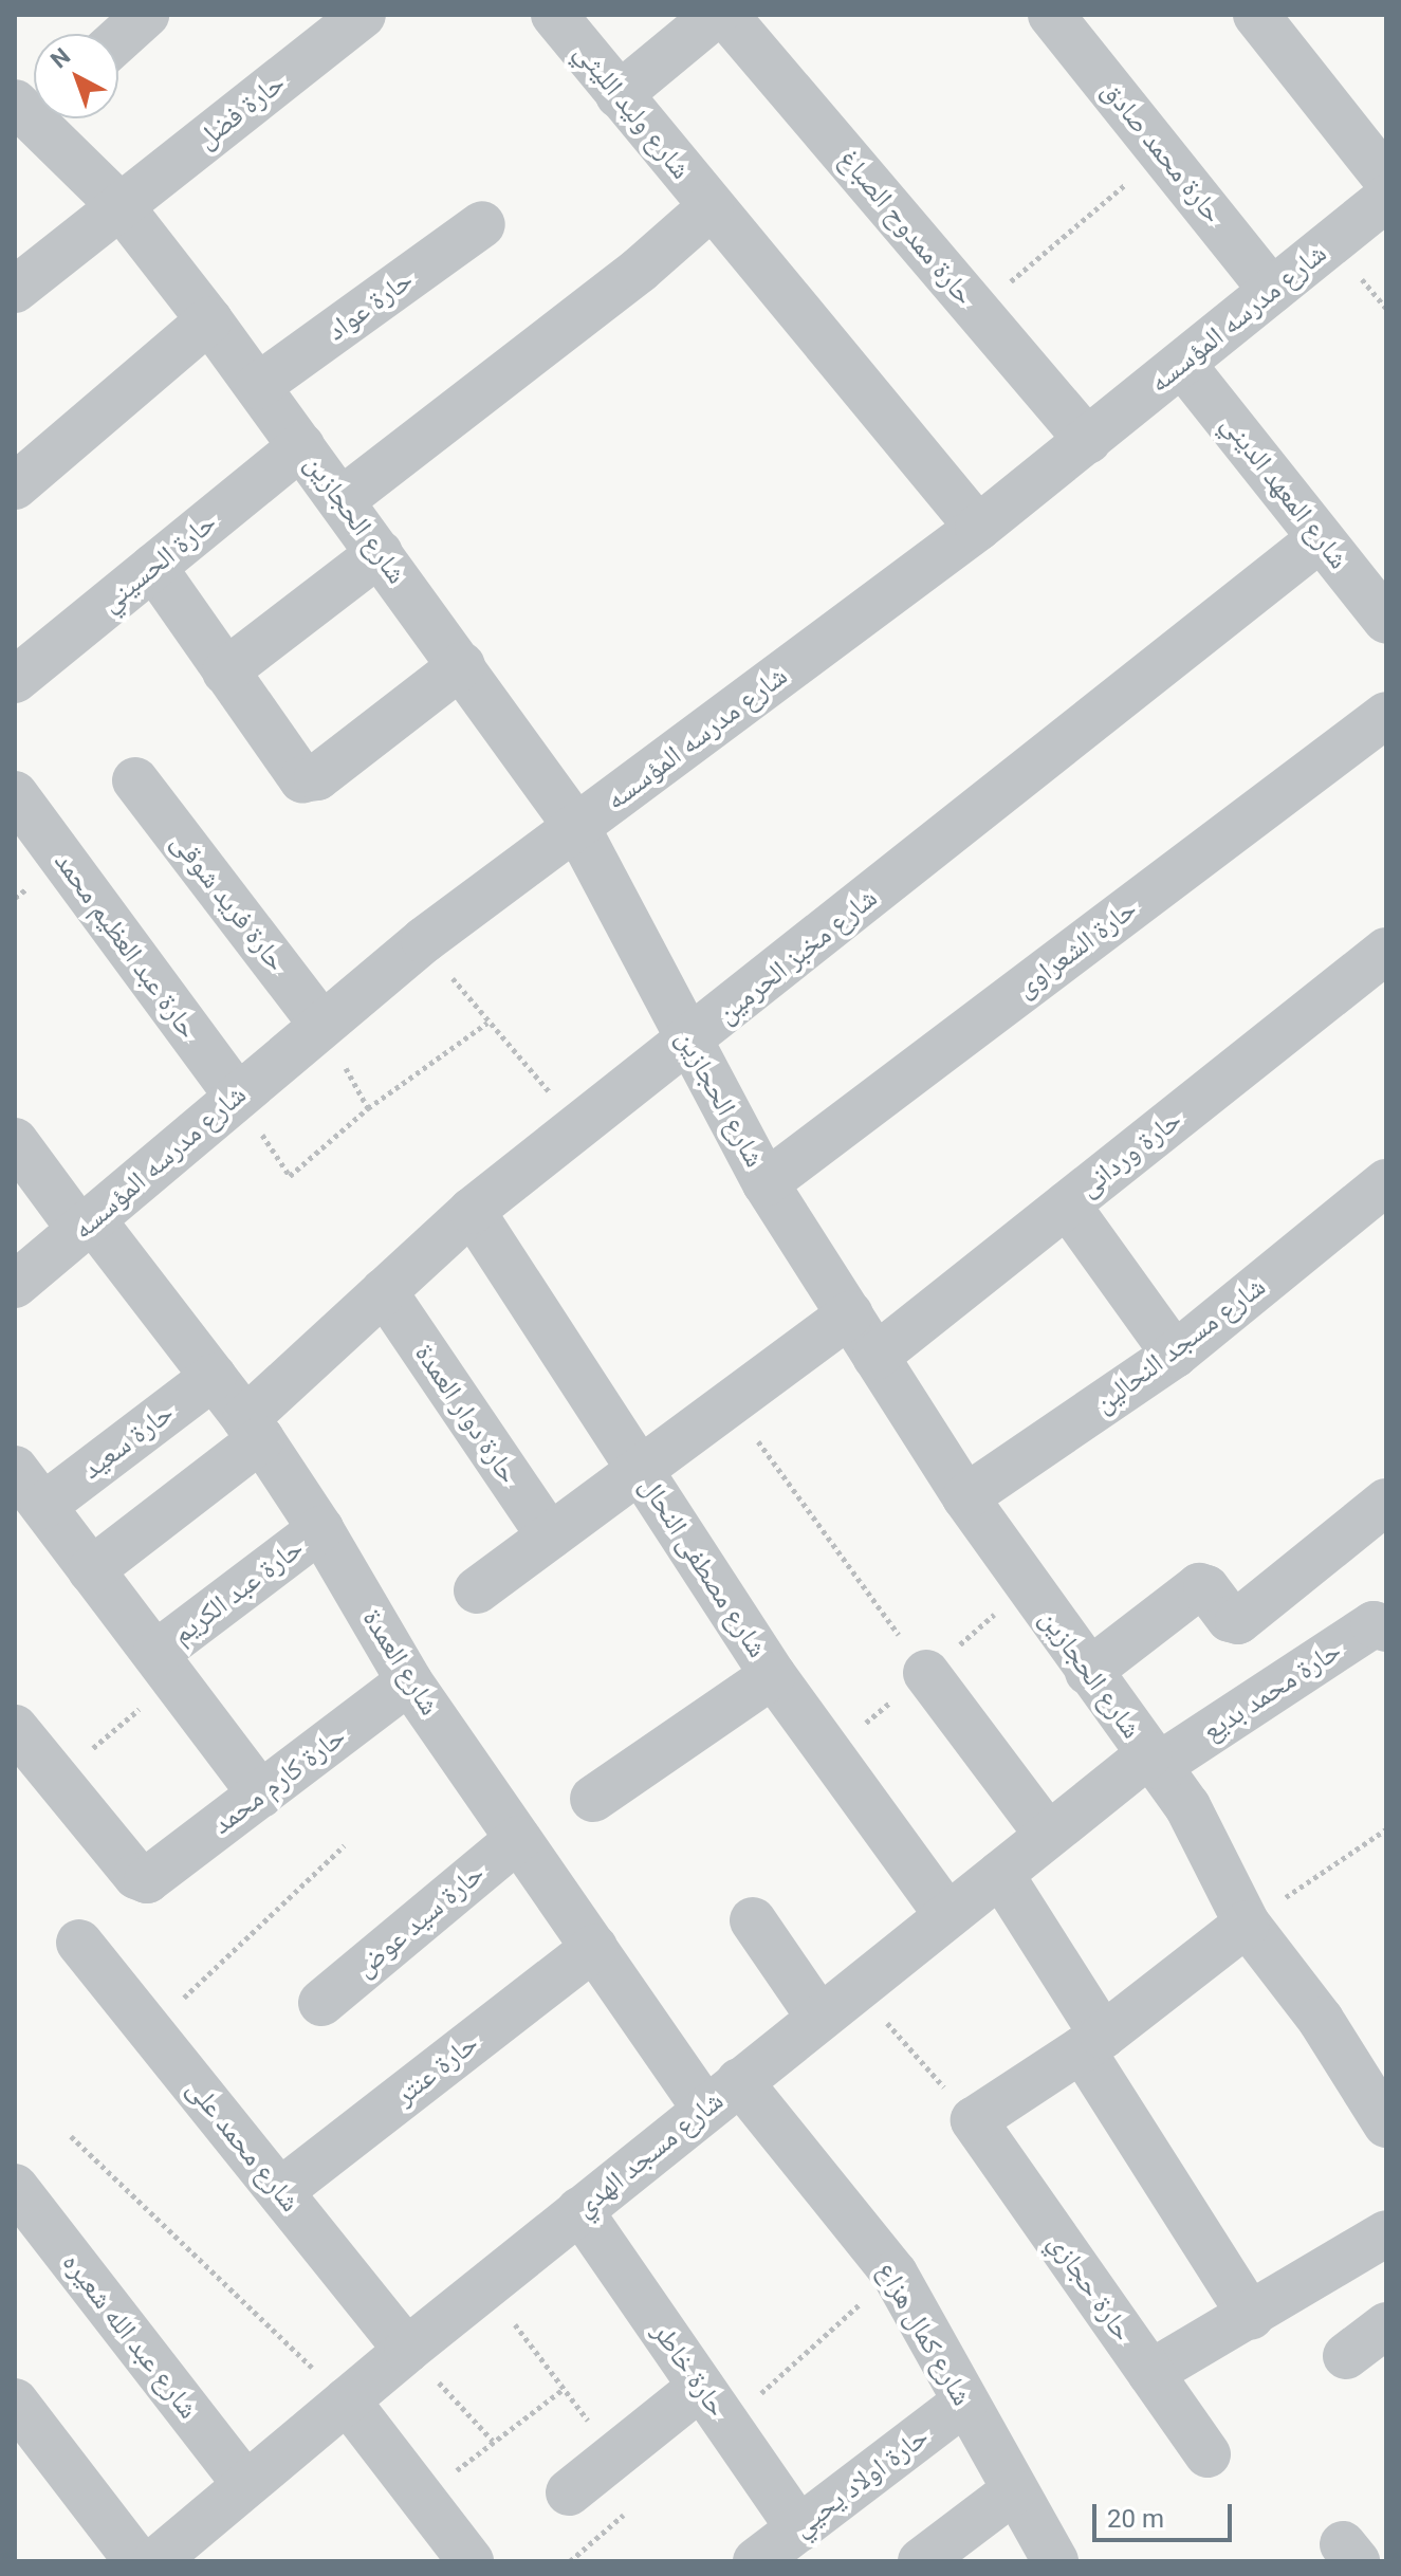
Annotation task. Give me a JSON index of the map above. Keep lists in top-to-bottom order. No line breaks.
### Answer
{"streets":{"street":["حارة فضل","شارع وليد الليثي","حارة محمد صادق","حارة ممدوح الصباغ","حارة عواد","شارع مدرسه المؤسسه","شارع المعهد الديني","شارع الحجازين","حارة الحسيني","حارة فريد شوقى","حارة عبد العظيم محمد","حارة الشعراوى","شارع مخبز الحرمين","حارة وردانى","شارع مسجد النحالين","حارة دوار العمدة","حارة سعيد","شارع مصطفى النحال","حارة عبد الكريم","شارع العمدة","حارة محمد بديع","حارة كارم محمد","حارة سيد عوض","حارة عنتر","شارع محمد على","شارع مسجد الهدي","حارة حجازي","شارع كمال هزاع","شارع عبد الله شعيره","حارة خاطر","حارة اولاد يحيي"]},"crossings":[["حارة فضل","شارع الحجازين"],["شارع وليد الليثي","شارع مدرسه المؤسسه"],["حارة محمد صادق","شارع مدرسه المؤسسه"],["حارة ممدوح الصباغ","شارع مدرسه المؤسسه"],["حارة عواد","شارع الحجازين"],["شارع مدرسه المؤسسه","شارع المعهد الديني"],["شارع مدرسه المؤسسه","شارع الحجازين"],["شارع مدرسه المؤسسه","حارة فريد شوقى"],["شارع مدرسه المؤسسه","حارة عبد العظيم محمد"],["شارع مدرسه المؤسسه","شارع العمدة"],["شارع المعهد الديني","شارع مخبز الحرمين"],["شارع الحجازين","حارة الحسيني"],["شارع الحجازين","حارة الشعراوى"],["شارع الحجازين","شارع مخبز الحرمين"],["شارع الحجازين","حارة وردانى"],["شارع الحجازين","شارع مسجد النحالين"],["شارع الحجازين","حارة محمد بديع"],["شارع الحجازين","شارع مسجد الهدي"],["شارع مخبز الحرمين","حارة دوار العمدة"],["شارع مخبز الحرمين","شارع مصطفى النحال"],["شارع مخبز الحرمين","شارع العمدة"],["حارة سعيد","شارع العمدة"],["شارع مصطفى النحال","شارع مسجد الهدي"],["حارة عبد الكريم","شارع العمدة"],["شارع العمدة","حارة كارم محمد"],["شارع العمدة","حارة سيد عوض"],["شارع العمدة","حارة عنتر"],["شارع العمدة","شارع مسجد الهدي"],["شارع العمدة","شارع كمال هزاع"],["حارة محمد بديع","شارع مسجد الهدي"],["حارة عنتر","شارع محمد على"],["شارع محمد على","شارع مسجد الهدي"],["شارع مسجد الهدي","شارع كمال هزاع"],["شارع مسجد الهدي","شارع عبد الله شعيره"],["شارع مسجد الهدي","حارة خاطر"],["شارع كمال هزاع","حارة اولاد يحيي"],["حارة خاطر","حارة اولاد يحيي"]],"scale_bar":"20 m","north":"top left"}
